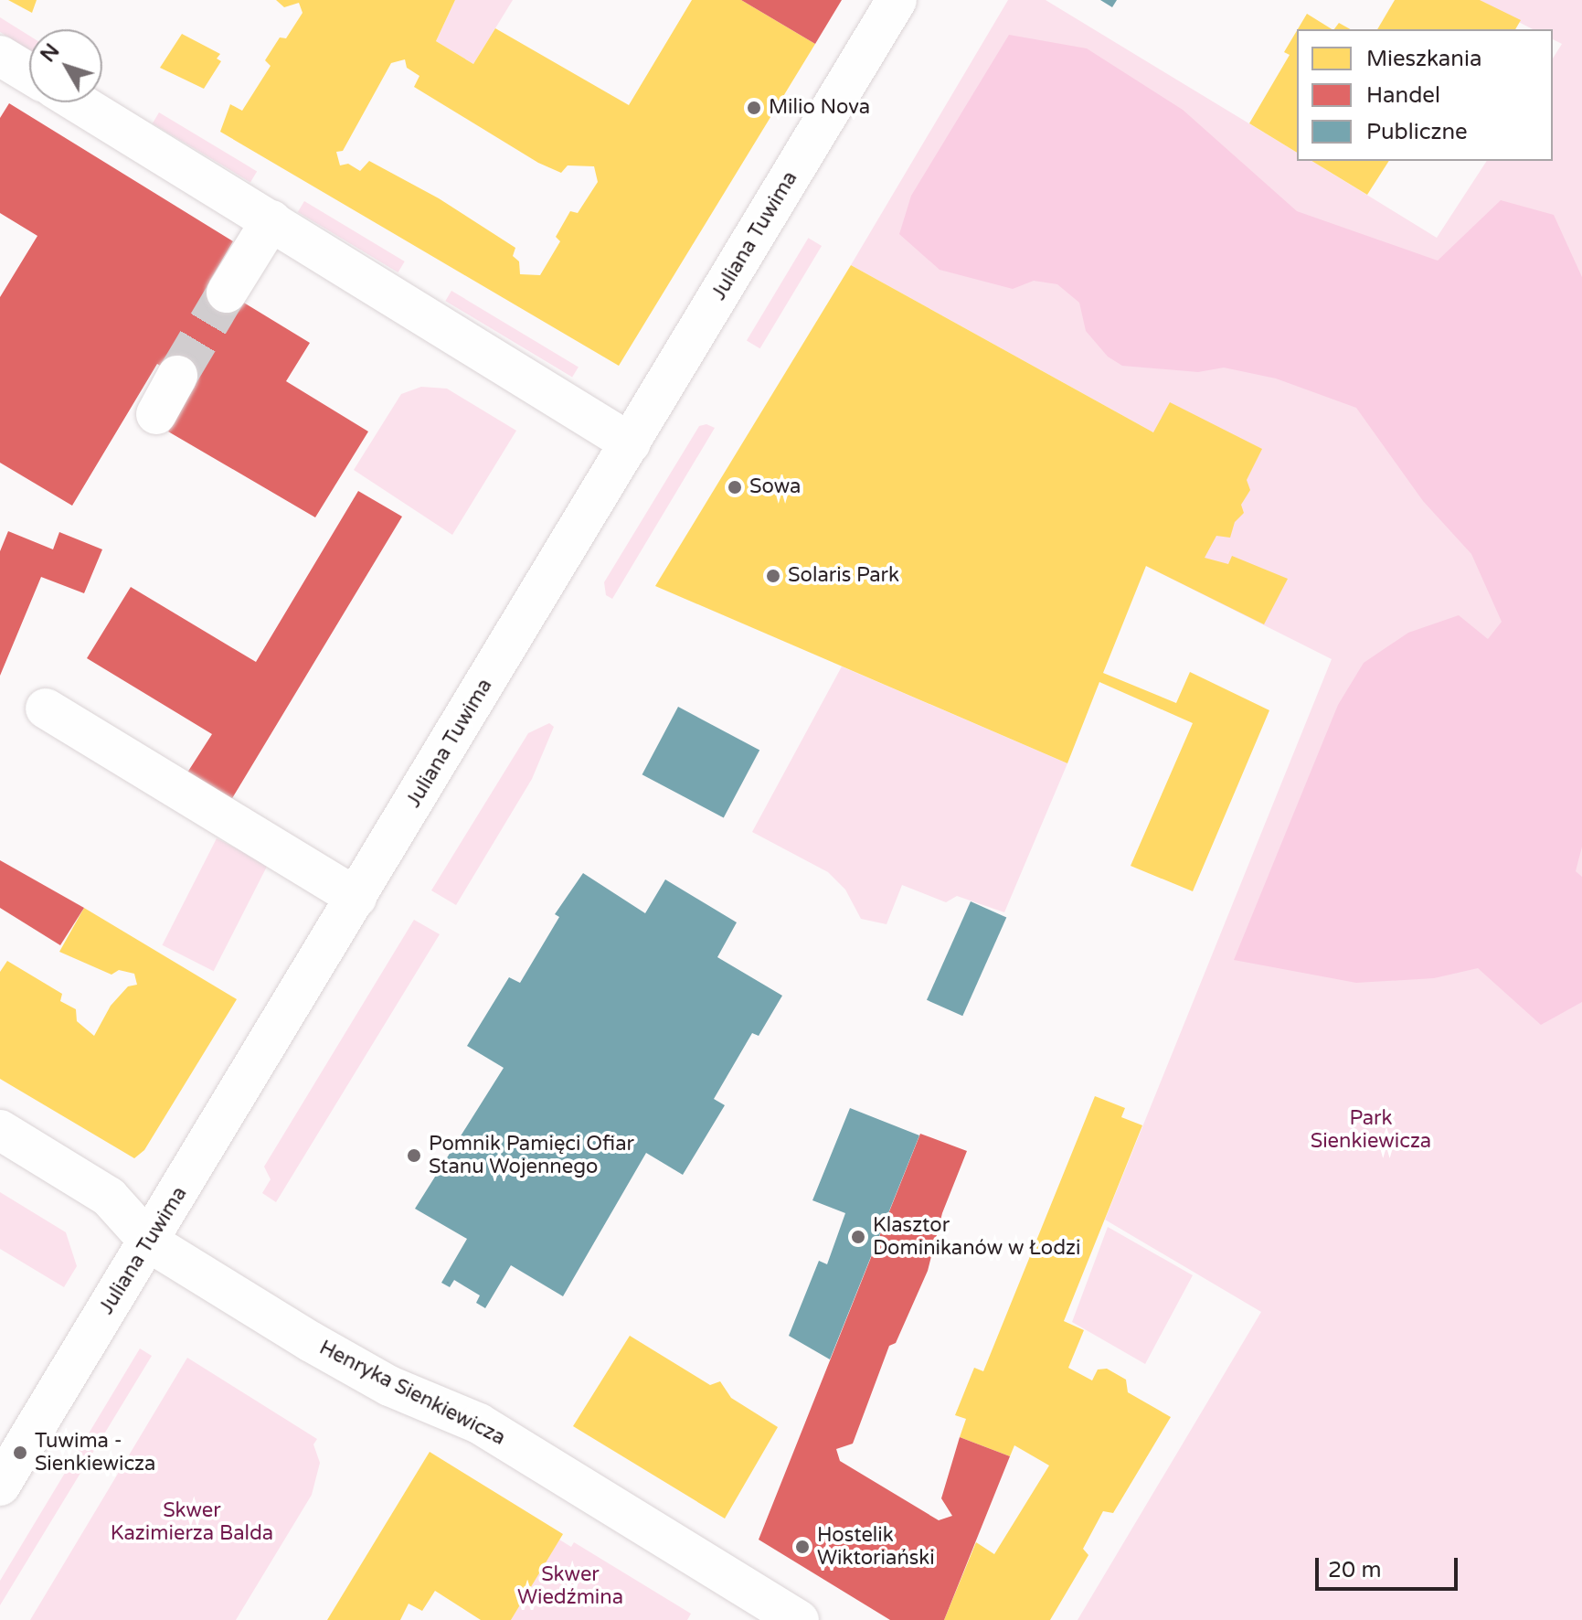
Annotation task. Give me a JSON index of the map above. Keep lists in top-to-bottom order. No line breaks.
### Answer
{"streets":{"street":["Juliana Tuwima","Henryka Sienkiewicza"]},"crossings":[["Juliana Tuwima","Henryka Sienkiewicza"]],"parks":["Park Sienkiewicza","Skwer Kazimierza Balda","Skwer Wiedźmina"],"places":["Milio Nova","Sowa","Solaris Park","Pomnik Pamięci Ofiar Stanu Wojennego","Klasztor Dominikanów w Łodzi","Tuwima - Sienkiewicza","Hostelik Wiktoriański"],"legend":["Mieszkania","Handel","Publiczne"],"scale_bar":"20 m","north":"top left"}
